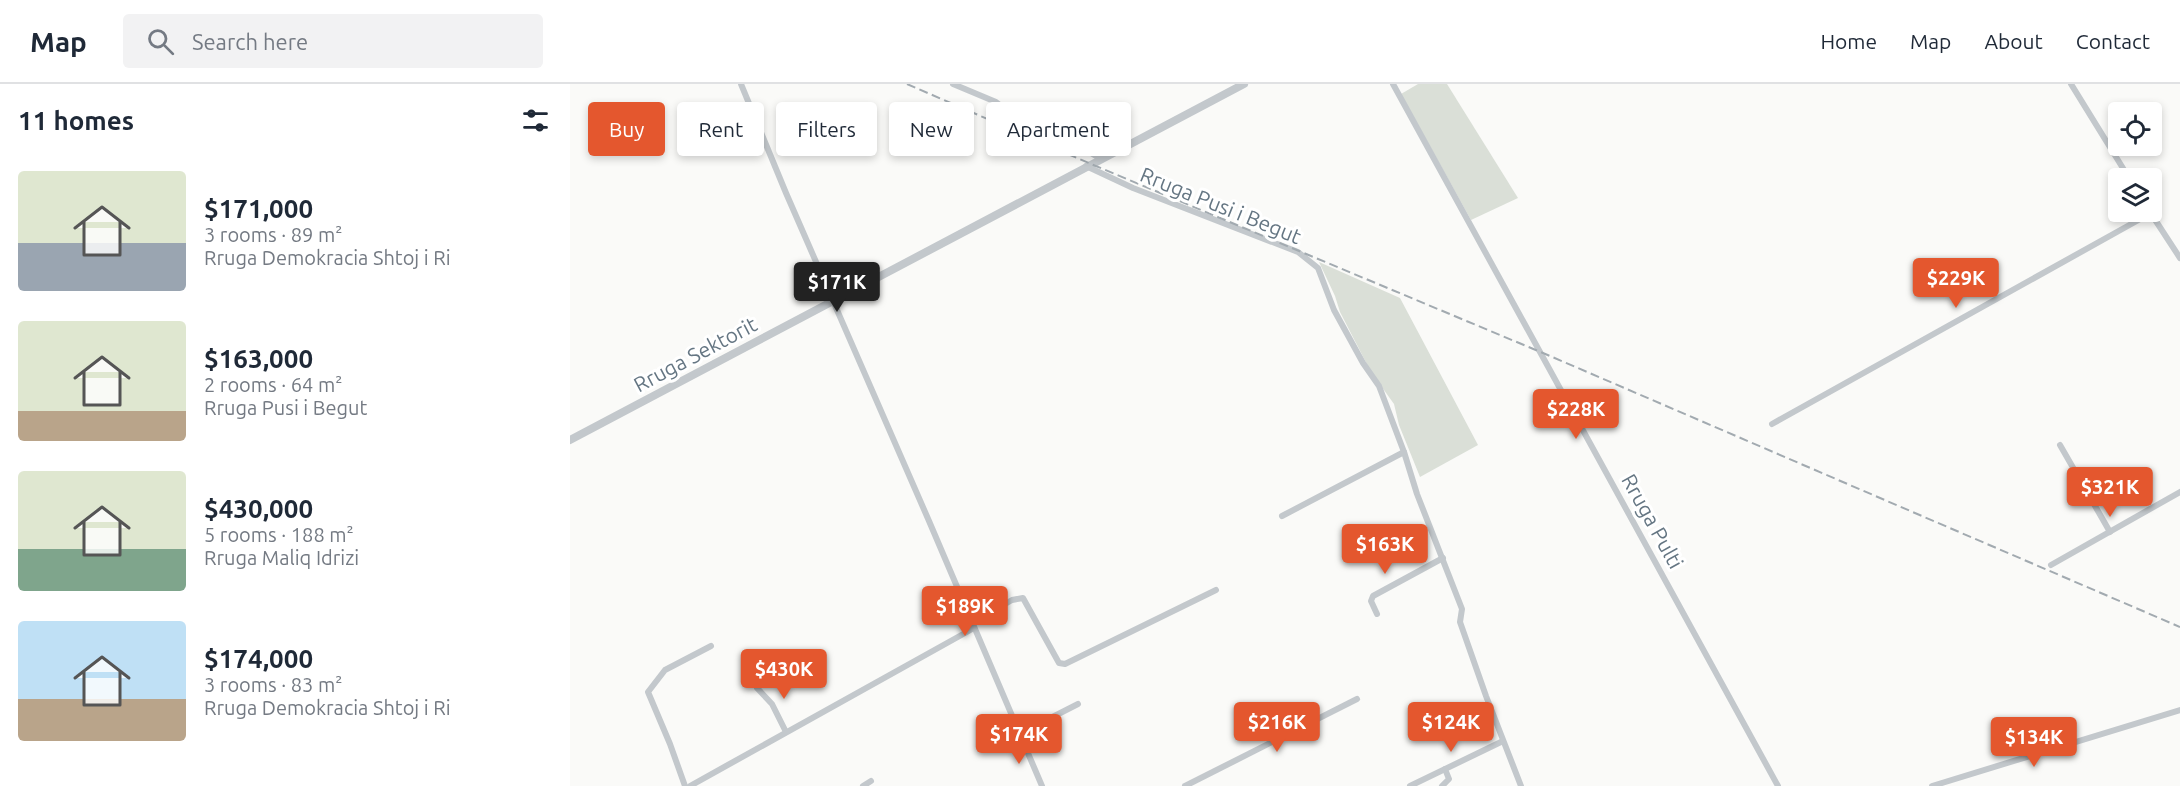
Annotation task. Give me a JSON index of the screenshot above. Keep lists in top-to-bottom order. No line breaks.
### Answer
{"streets":{"street":["Rruga Pusi i Begut","Rruga Sektorit","Rruga Pulti"]},"crossings":[["Rruga Pusi i Begut","Rruga Sektorit"]],"page":{"header":"Map","search":"Search here","nav":["Home","Map","About","Contact"],"heading":"11 homes","chip":["Buy","Rent","Filters","New","Apartment"],"list":[{"name":"$171,000","note":"3 rooms · 89 m² · Rruga Demokracia Shtoj i Ri"},{"name":"$163,000","note":"2 rooms · 64 m² · Rruga Pusi i Begut"},{"name":"$430,000","note":"5 rooms · 188 m² · Rruga Maliq Idrizi"},{"name":"$174,000","note":"3 rooms · 83 m² · Rruga Demokracia Shtoj i Ri"}],"price":["$229K","$171K","$228K","$321K","$163K","$189K","$430K","$216K","$124K","$174K","$134K"]}}
